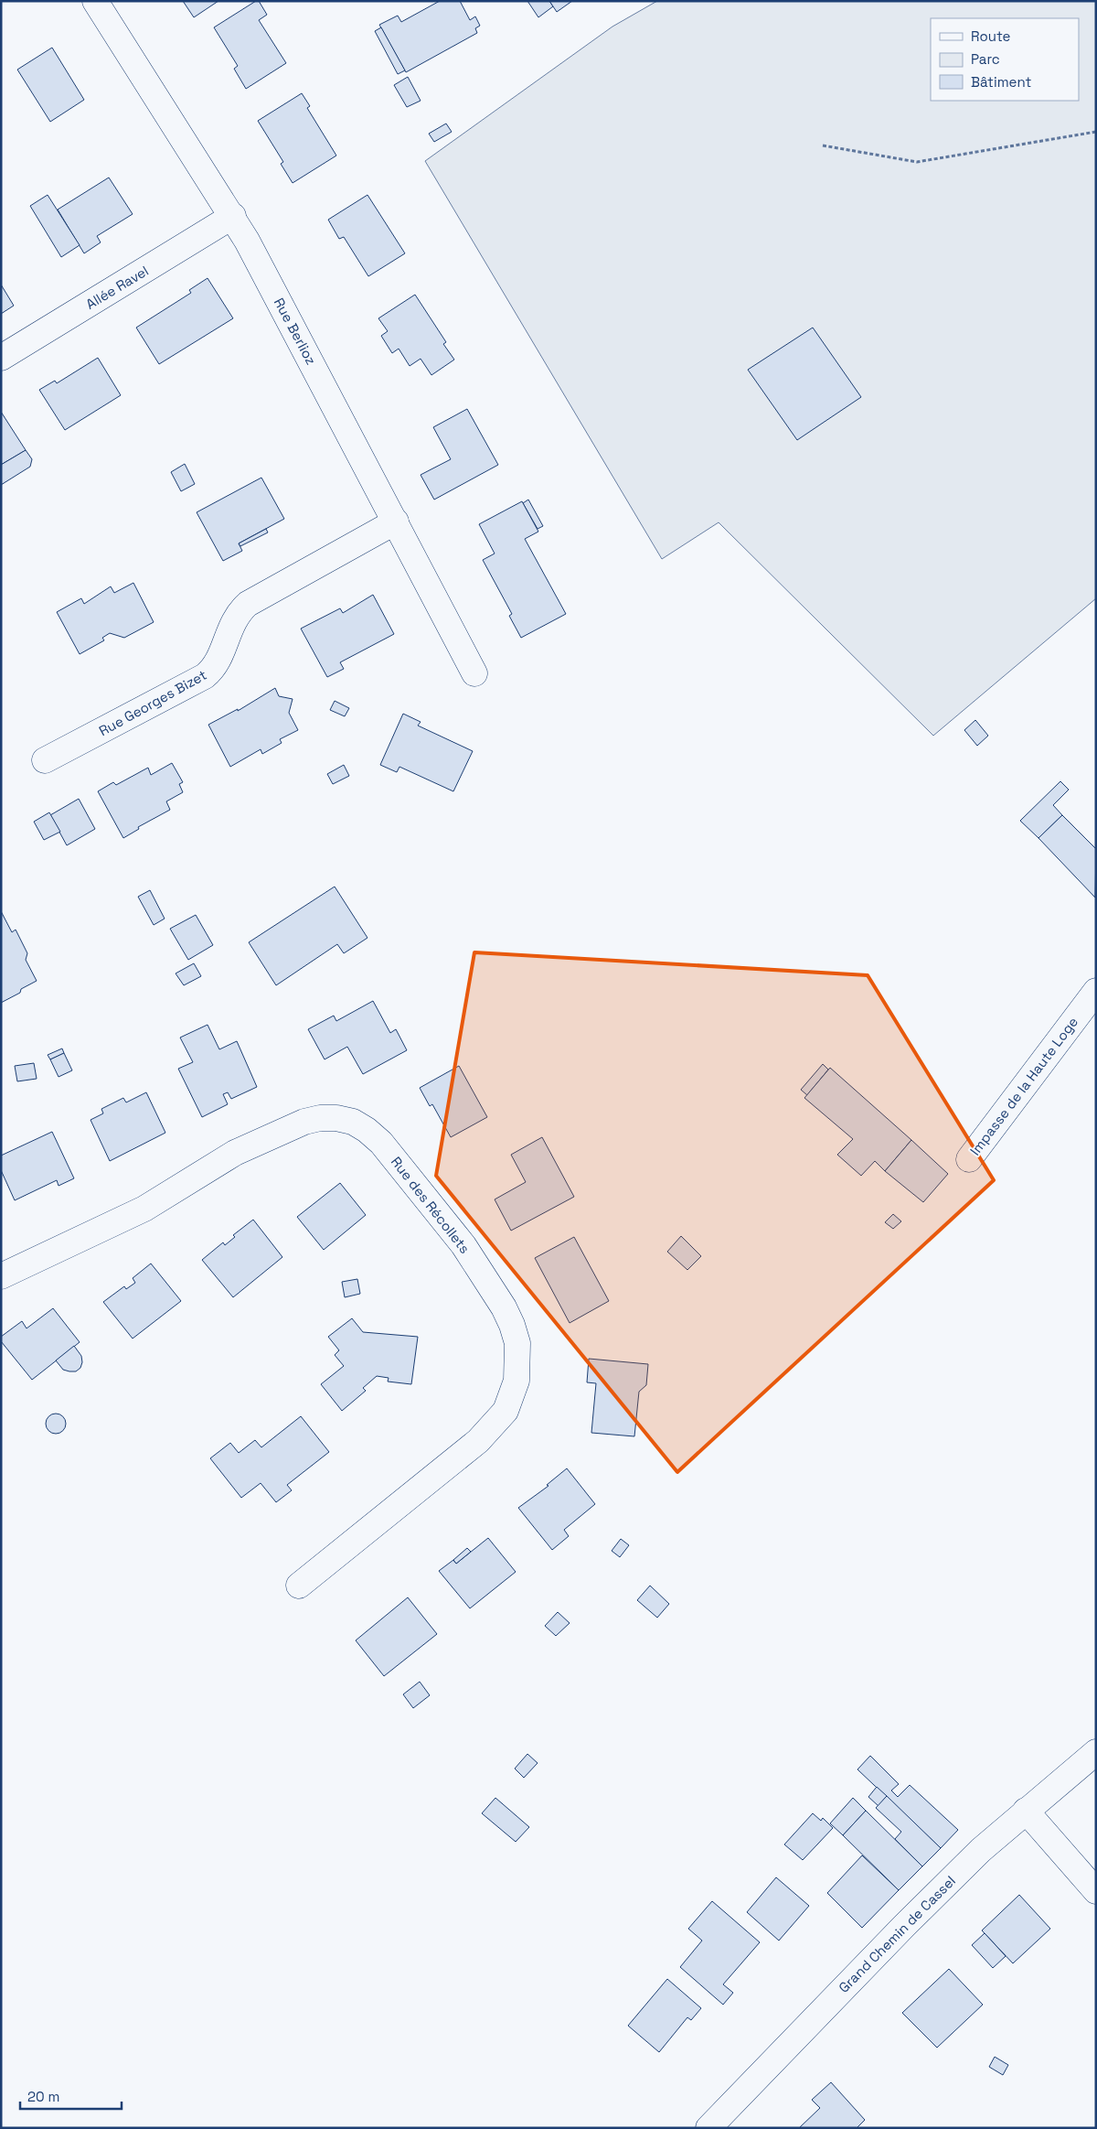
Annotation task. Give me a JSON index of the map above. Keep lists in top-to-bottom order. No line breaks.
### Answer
{"streets":{"street":["Allée Ravel","Rue Berlioz","Rue Georges Bizet","Impasse de la Haute Loge","Rue des Récollets","Grand Chemin de Cassel"]},"crossings":[["Allée Ravel","Rue Berlioz"],["Rue Berlioz","Rue Georges Bizet"]],"legend":["Route","Parc","Bâtiment"],"scale_bar":"20 m"}
